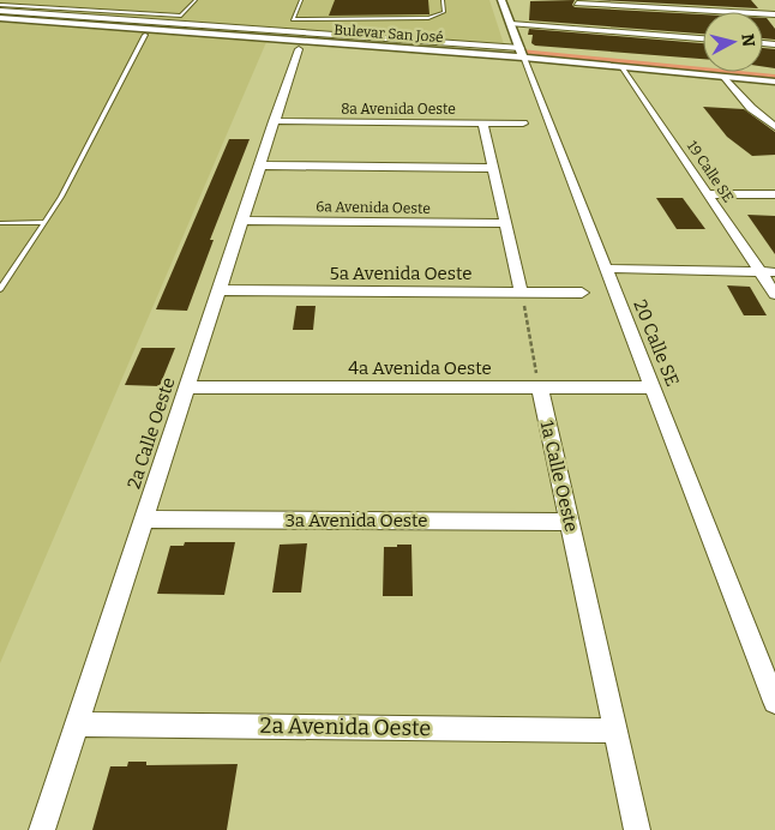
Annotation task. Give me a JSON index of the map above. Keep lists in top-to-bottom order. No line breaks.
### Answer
{"streets":{"street":["Bulevar San José","8a Avenida Oeste","19 Calle SE","6a Avenida Oeste","5a Avenida Oeste","20 Calle SE","4a Avenida Oeste","2a Calle Oeste","1a Calle Oeste","3a Avenida Oeste","2a Avenida Oeste"]},"crossings":[["Bulevar San José","19 Calle SE"],["Bulevar San José","20 Calle SE"],["8a Avenida Oeste","2a Calle Oeste"],["6a Avenida Oeste","2a Calle Oeste"],["5a Avenida Oeste","2a Calle Oeste"],["20 Calle SE","4a Avenida Oeste"],["4a Avenida Oeste","2a Calle Oeste"],["4a Avenida Oeste","1a Calle Oeste"],["2a Calle Oeste","3a Avenida Oeste"],["2a Calle Oeste","2a Avenida Oeste"],["1a Calle Oeste","3a Avenida Oeste"],["1a Calle Oeste","2a Avenida Oeste"]],"north":"right"}
